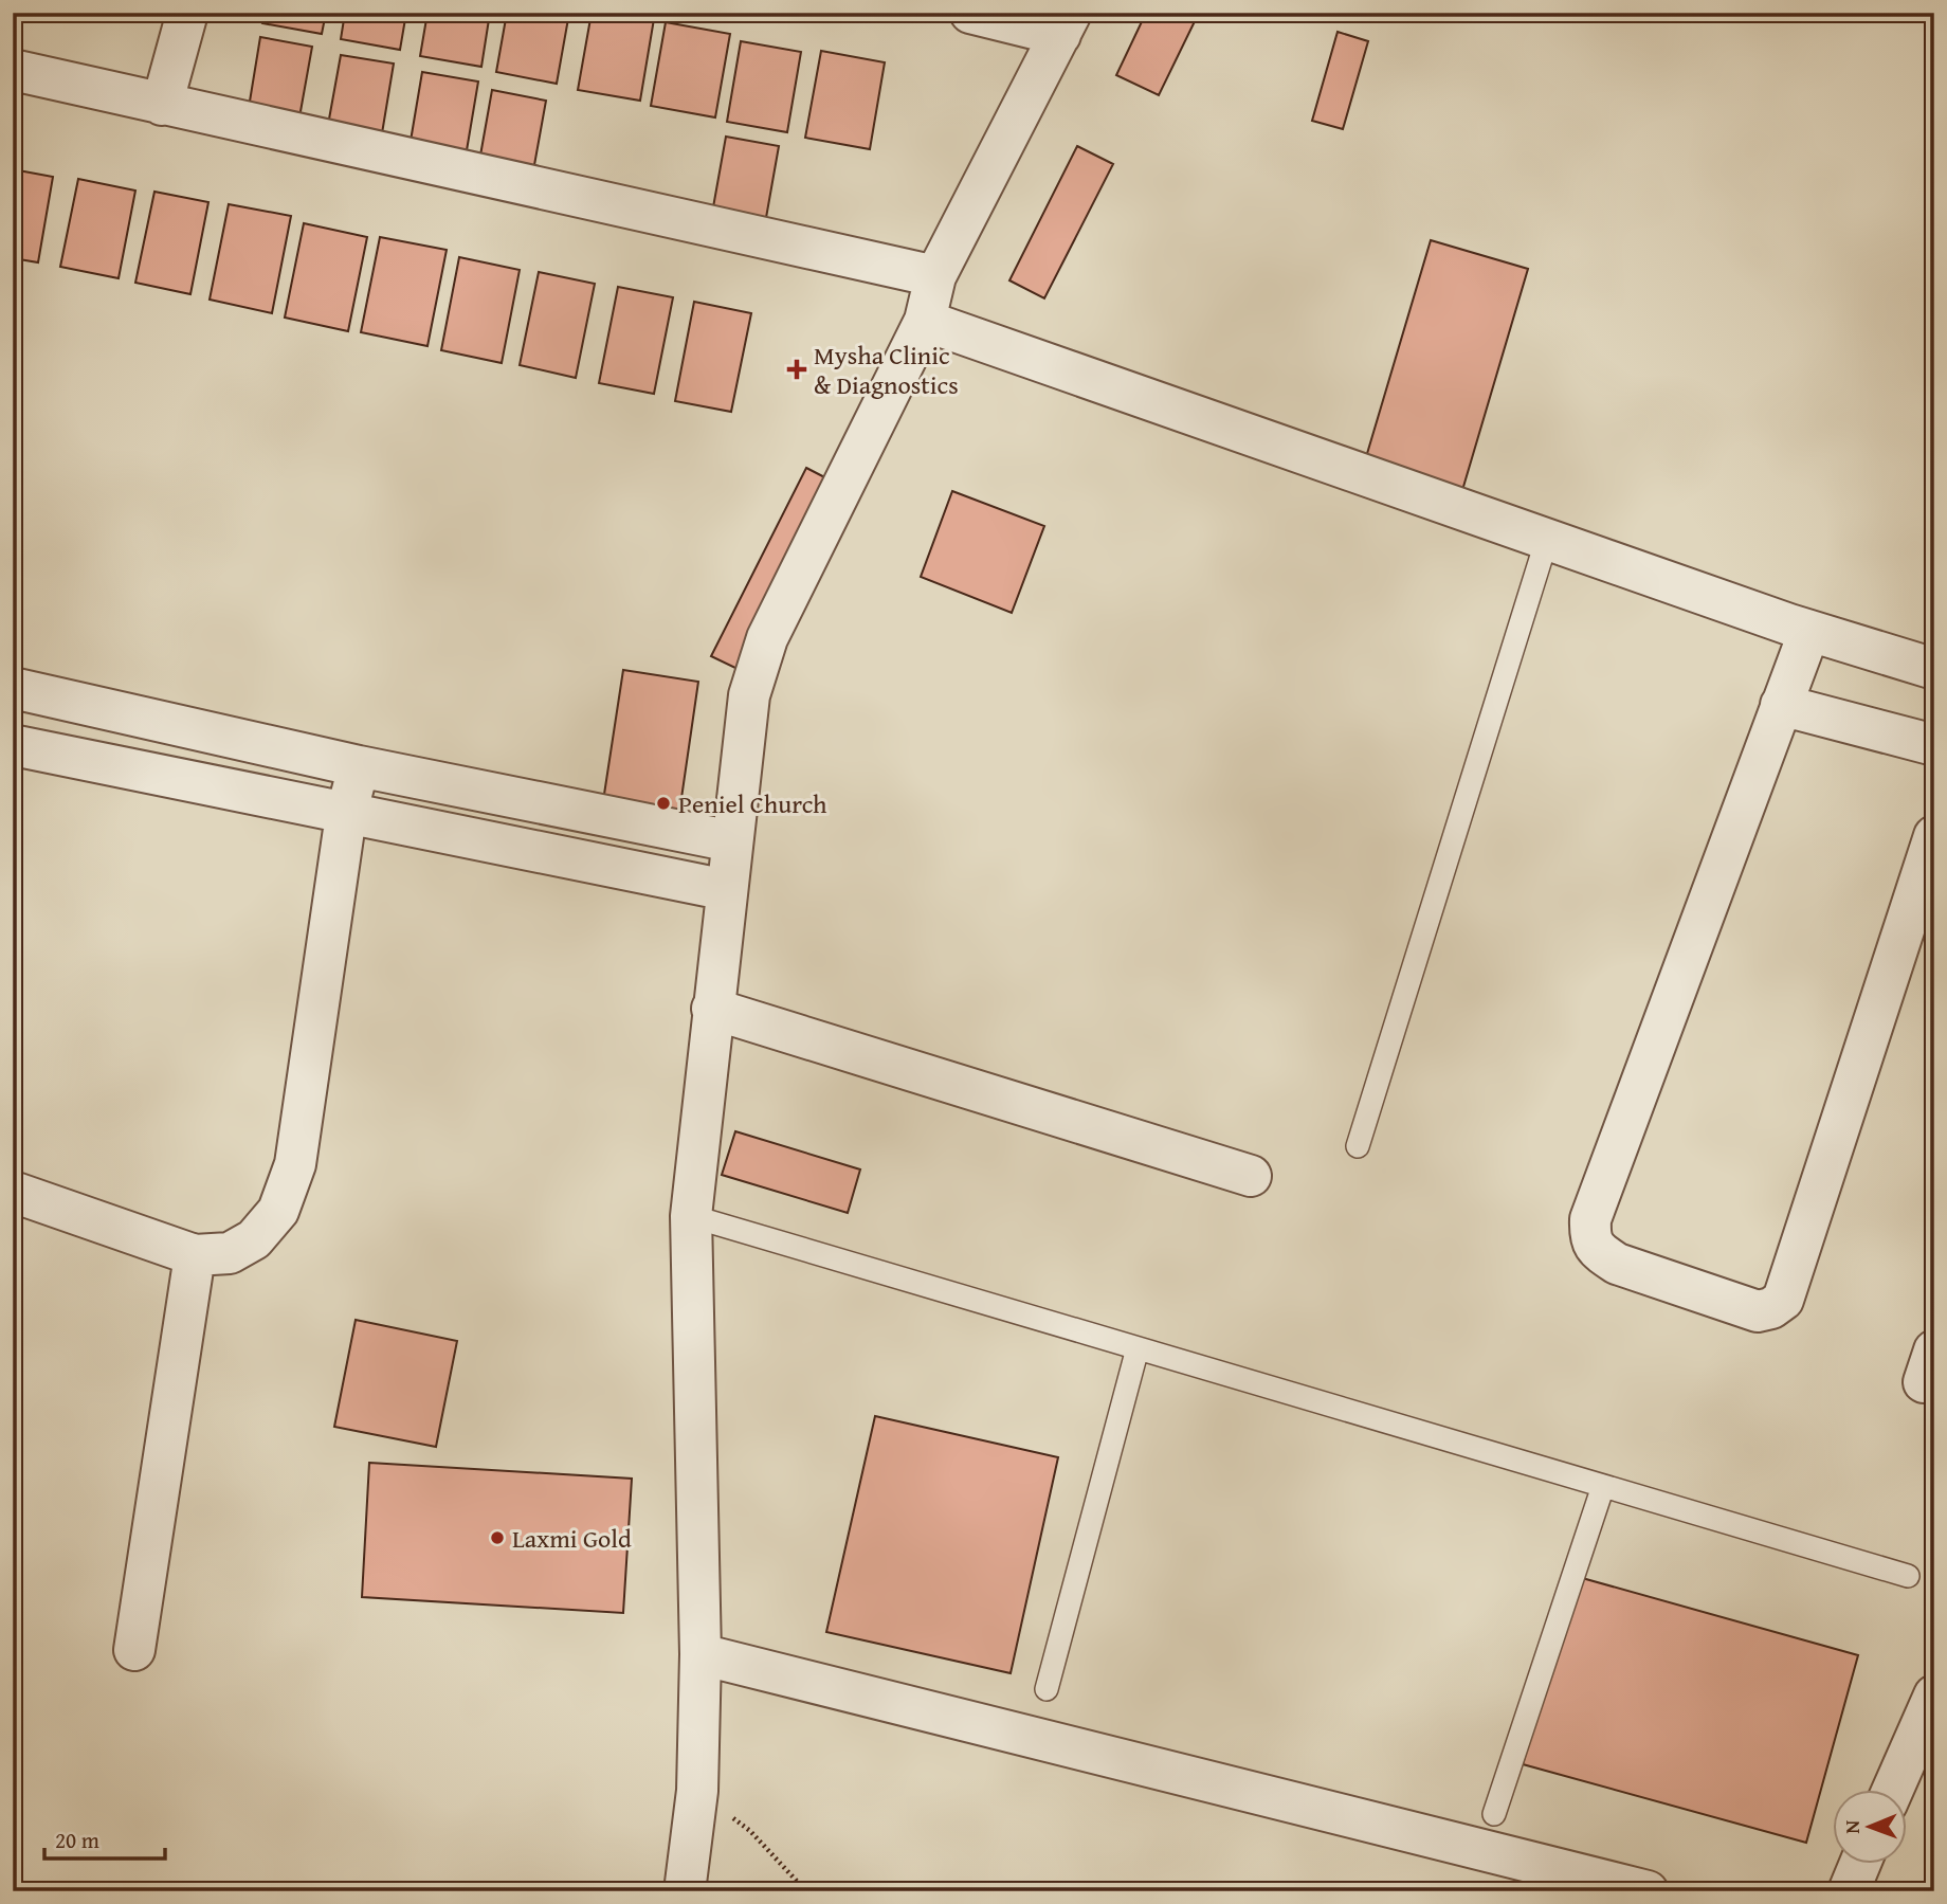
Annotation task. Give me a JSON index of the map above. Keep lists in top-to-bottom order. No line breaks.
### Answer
{"places":{"health":["Mysha Clinic & Diagnostics"],"other":["Peniel Church","Laxmi Gold"]},"scale_bar":"20 m","north":"left"}
